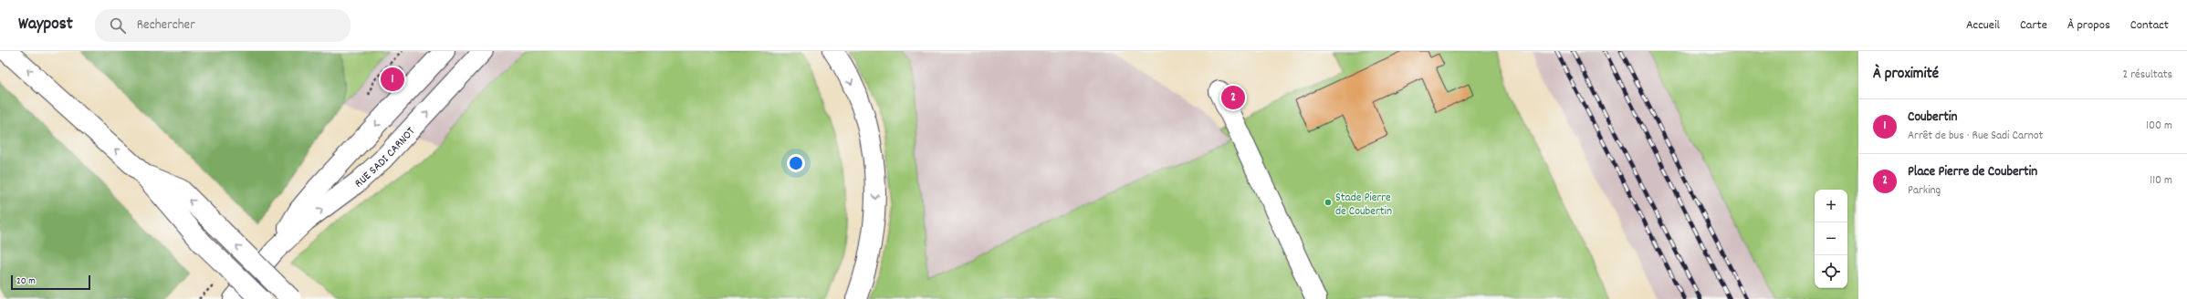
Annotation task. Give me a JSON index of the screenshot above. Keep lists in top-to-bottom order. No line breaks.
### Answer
{"streets":{"main road":["RUE SADI CARNOT"]},"places":["Stade Pierre de Coubertin"],"scale_bar":"20 m","page":{"header":"Waypost","search":"Rechercher","nav":["Accueil","Carte","À propos","Contact"],"heading":["À proximité","2 résultats"],"pins":["1","2"],"list":[{"mark":"1","name":"Coubertin","note":"Arrêt de bus · Rue Sadi Carnot","value":"100 m"},{"mark":"2","name":"Place Pierre de Coubertin","note":"Parking","value":"110 m"}],"map_buttons":["+","−"],"scale":"20 m"}}
